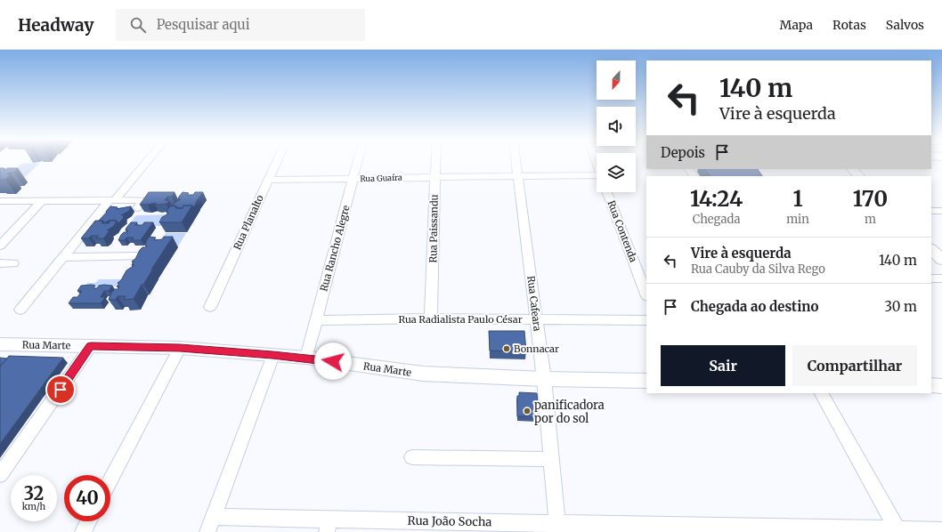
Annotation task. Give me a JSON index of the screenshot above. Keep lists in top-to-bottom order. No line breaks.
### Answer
{"streets":{"street":["Rua Guaíra","Rua Planalto","Rua Paissandu","Rua Contenda","Rua Rancho Alegre","Rua Cafeara","Rua Radialista Paulo César","Rua Marte","Rua João Socha"]},"crossings":[["Rua Guaíra","Rua Planalto"],["Rua Guaíra","Rua Paissandu"],["Rua Guaíra","Rua Rancho Alegre"],["Rua Guaíra","Rua Cafeara"],["Rua Paissandu","Rua Radialista Paulo César"],["Rua Rancho Alegre","Rua Radialista Paulo César"],["Rua Rancho Alegre","Rua Marte"],["Rua Cafeara","Rua Radialista Paulo César"],["Rua Cafeara","Rua Marte"],["Rua Cafeara","Rua João Socha"]],"places":["Bonnacar","panificadora por do sol"],"north":"bottom","page":{"header":"Headway","search":"Pesquisar aqui","nav":["Mapa","Rotas","Salvos"],"turn":["140 m","Vire à esquerda"],"then":"Depois","eta":["14:24","Chegada","1","min","170","m"],"list":[{"name":"Vire à esquerda","note":"Rua Cauby da Silva Rego","value":"140 m"},{"name":"Chegada ao destino","value":"30 m"}],"buttons":["Sair","Compartilhar"],"speed":"32 km/h","limit":"40"}}
